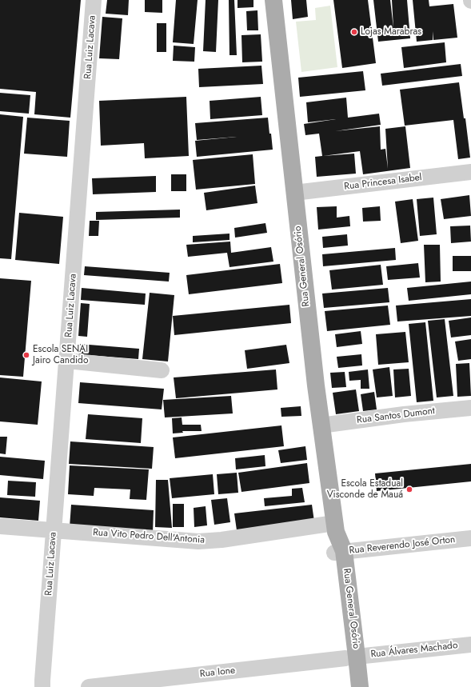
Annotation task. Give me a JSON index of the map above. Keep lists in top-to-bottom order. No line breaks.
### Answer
{"streets":{"main road":["Rua General Osório"],"street":["Rua Luiz Lacava","Rua Princesa Isabel","Rua Santos Dumont","Rua Vito Pedro Dell'Antonia","Rua Reverendo José Orton","Rua Álvares Machado","Rua Ione"]},"crossings":[["Rua Luiz Lacava","Rua Vito Pedro Dell'Antonia"],["Rua Princesa Isabel","Rua General Osório"],["Rua General Osório","Rua Santos Dumont"],["Rua General Osório","Rua Vito Pedro Dell'Antonia"],["Rua General Osório","Rua Reverendo José Orton"],["Rua General Osório","Rua Álvares Machado"],["Rua General Osório","Rua Ione"],["Rua Álvares Machado","Rua Ione"]],"places":["Lojas Marabras","Escola SENAI Jairo Candido","Escola Estadual Visconde de Mauá"]}
